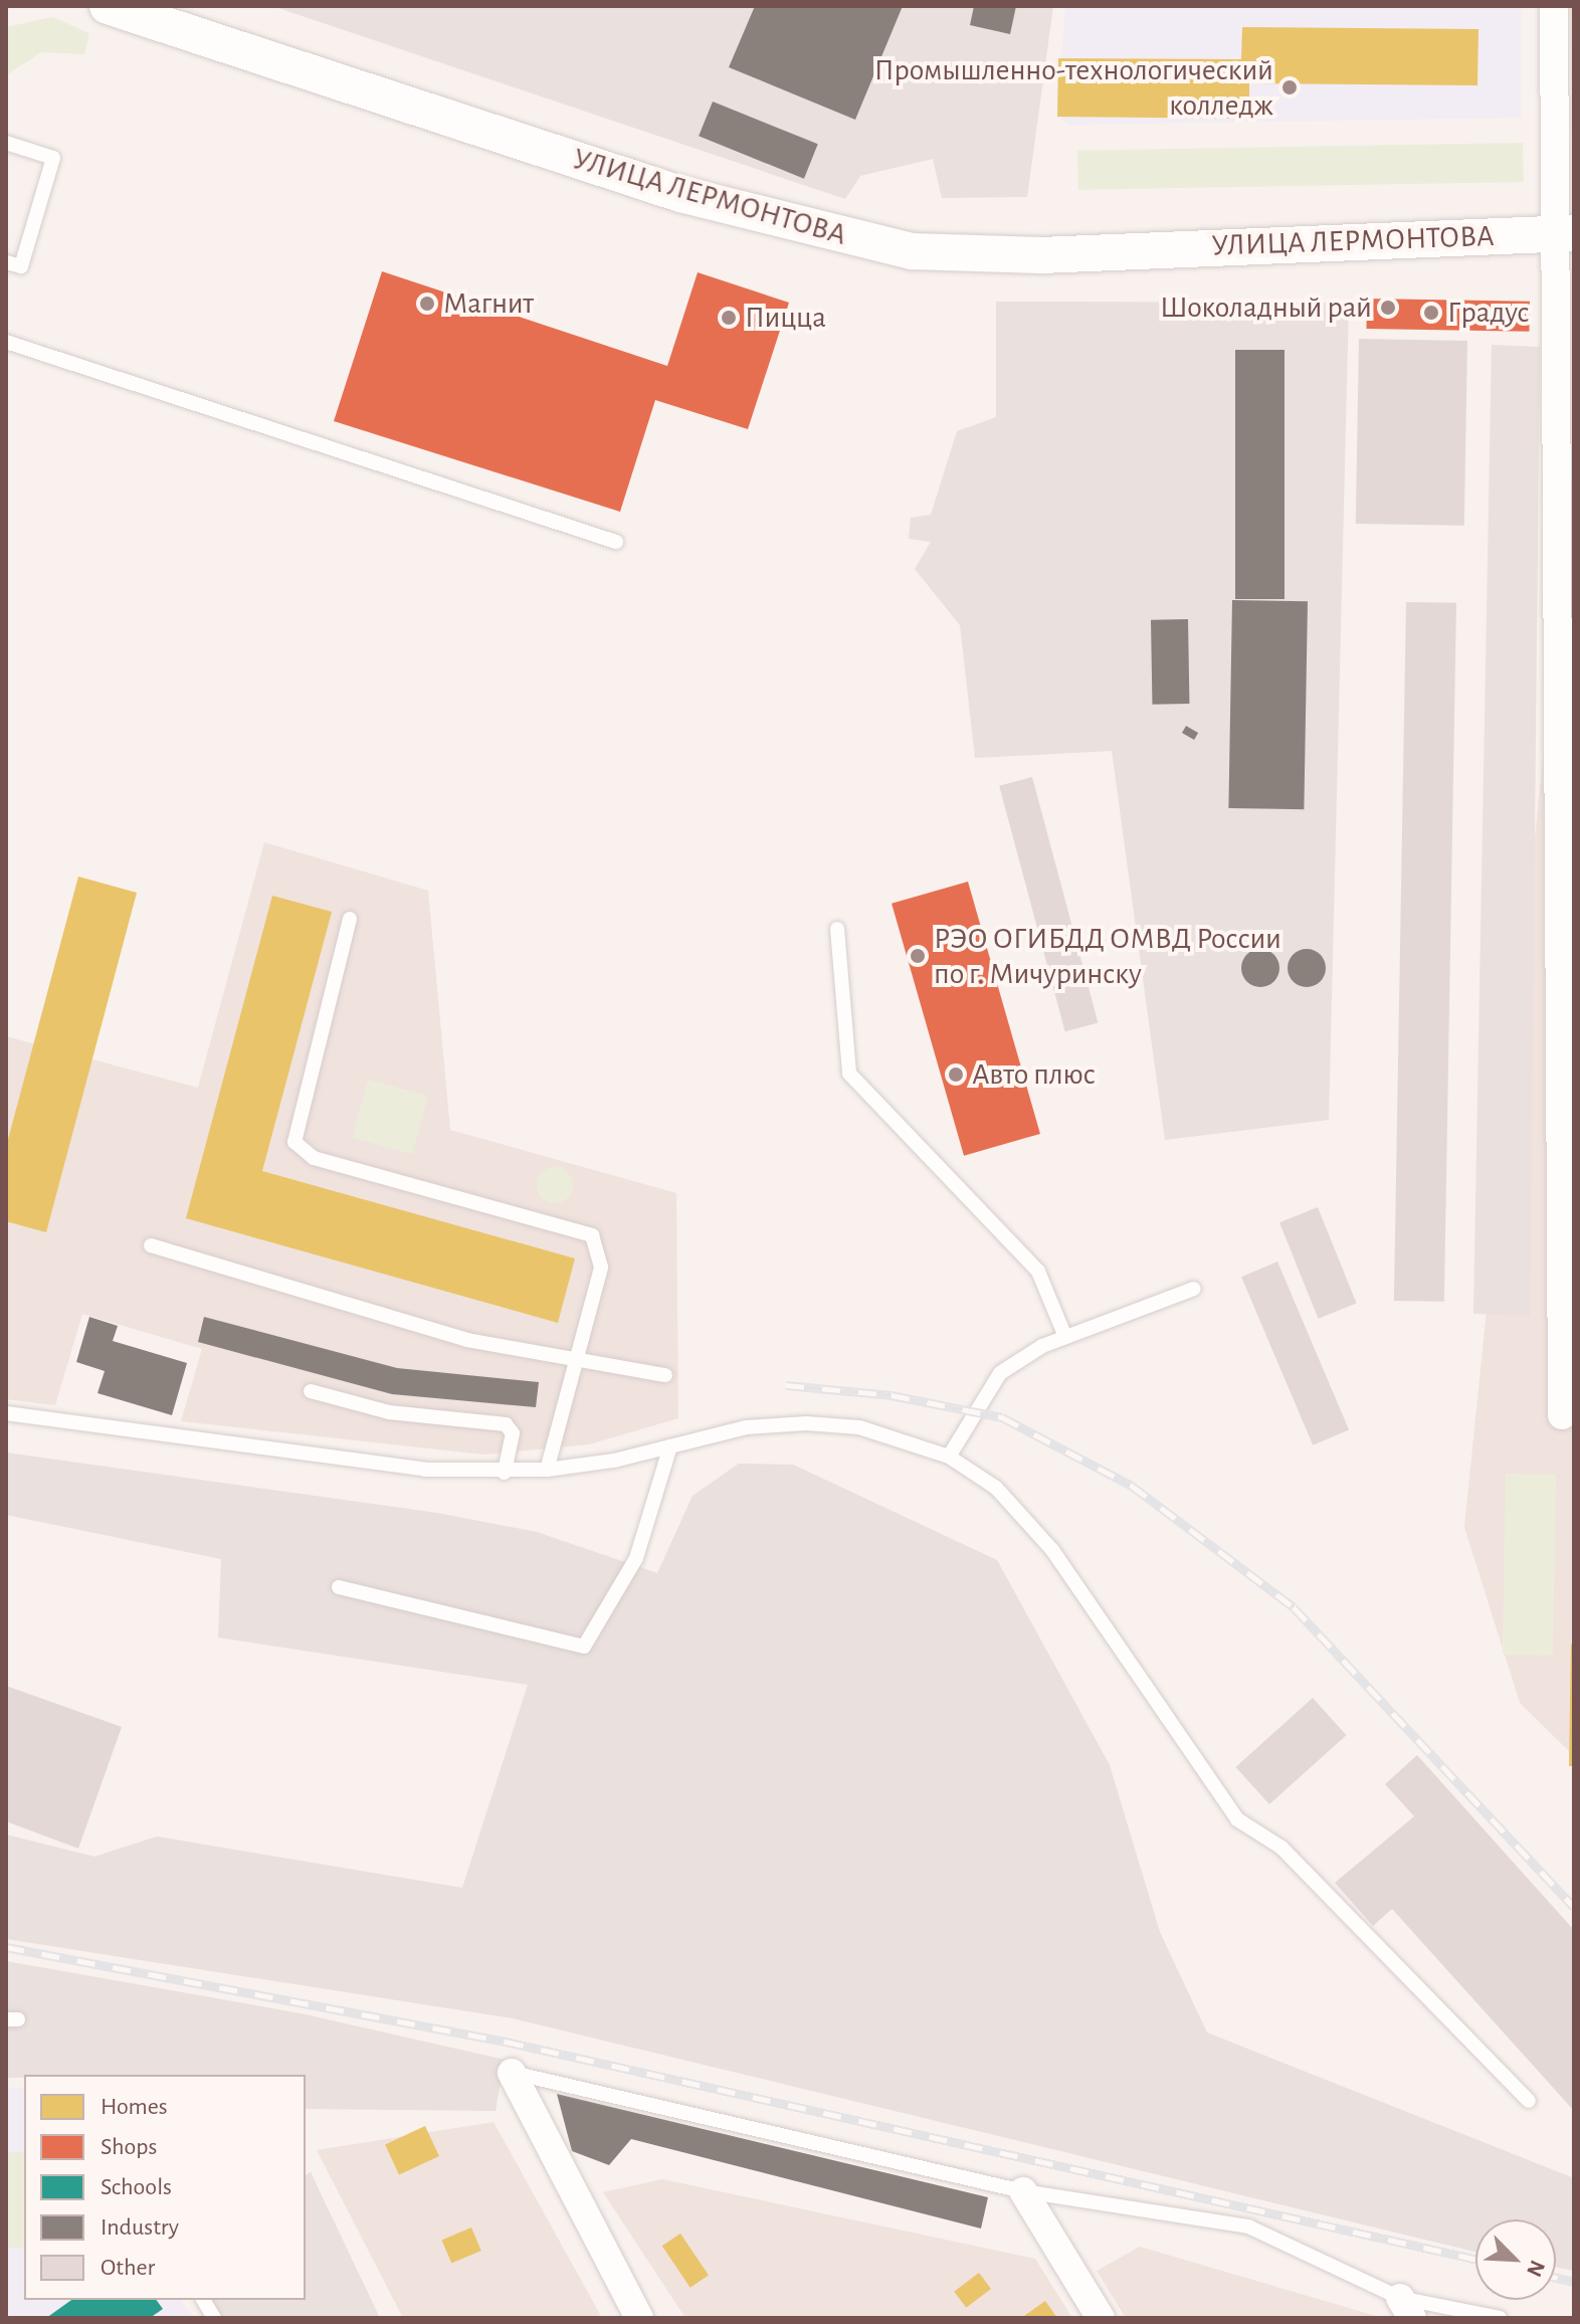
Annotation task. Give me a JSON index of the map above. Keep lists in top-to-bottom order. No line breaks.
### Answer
{"streets":{"street":["УЛИЦА ЛЕРМОНТОВА"]},"places":["Промышленно-технологический колледж","Магнит","Шоколадный рай","Градус","Пицца","РЭО ОГИБДД ОМВД России по г. Мичуринску","Авто плюс"],"legend":["Homes","Shops","Schools","Industry","Other"],"north":"bottom right"}
